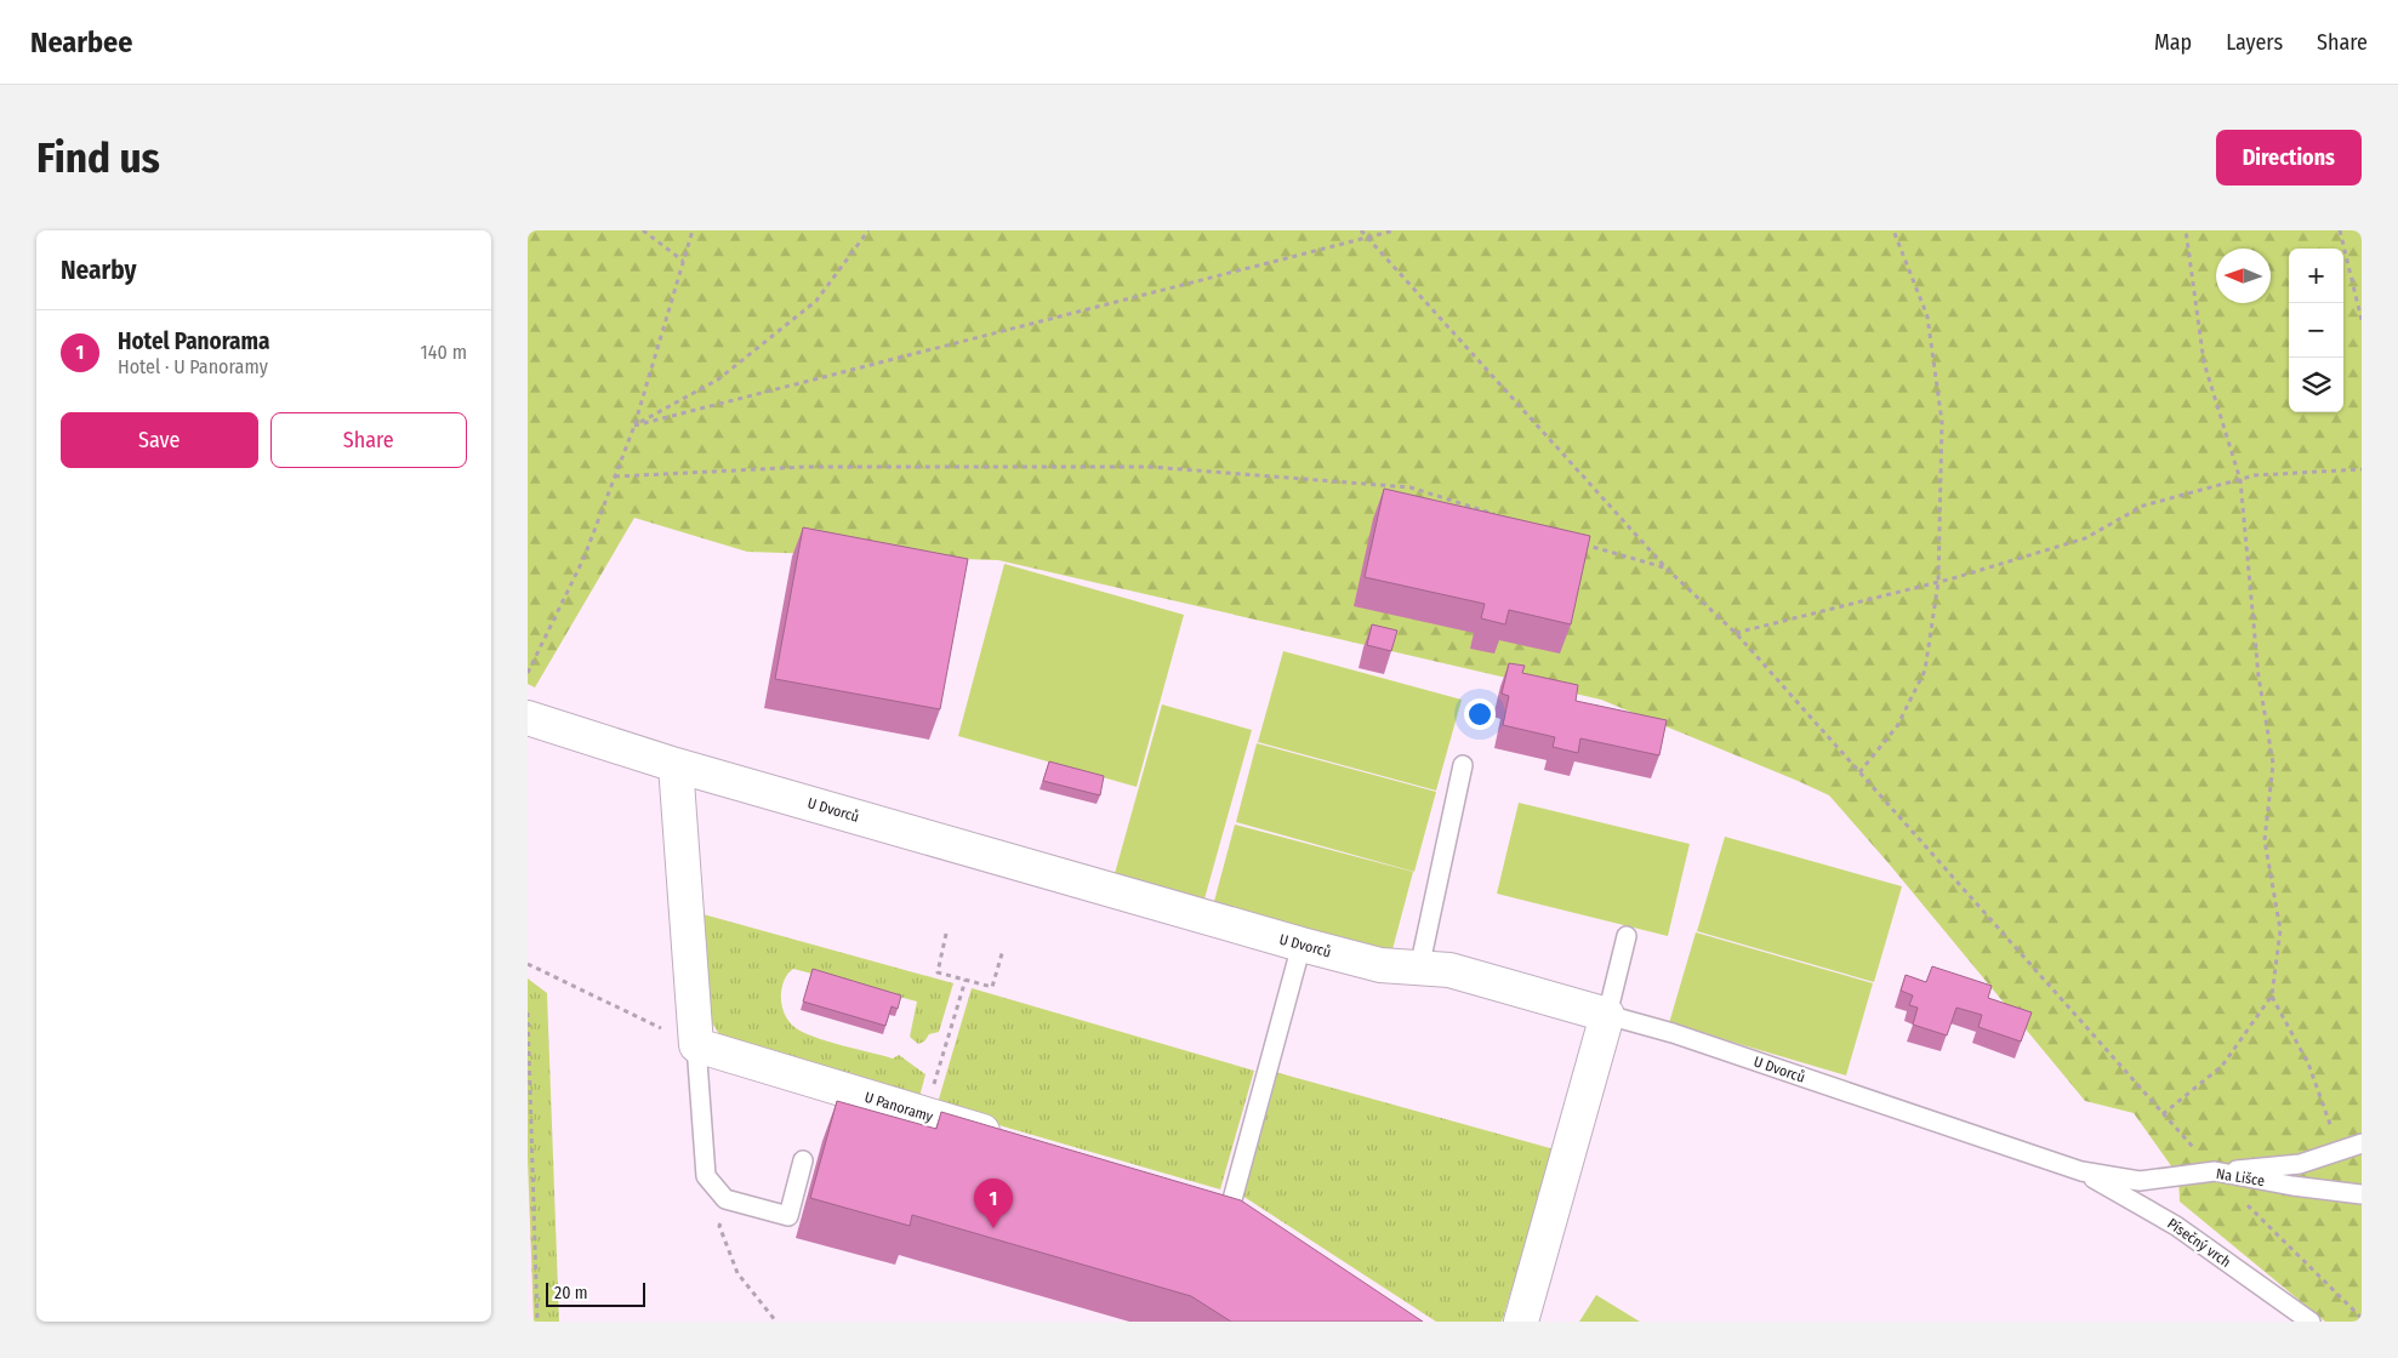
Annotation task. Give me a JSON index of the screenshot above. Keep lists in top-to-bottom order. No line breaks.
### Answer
{"streets":{"street":["U Dvorců","U Panoramy"],"lane":["Na Lišce","Písečný vrch"]},"crossings":[["U Dvorců","Na Lišce"],["U Dvorců","Písečný vrch"],["Na Lišce","Písečný vrch"]],"scale_bar":"20 m","north":"left","page":{"header":"Nearbee","nav":["Map","Layers","Share"],"buttons":["Directions",["Save","Share"]],"title":"Find us","heading":"Nearby","map_buttons":["+","−"],"list":[{"mark":"1","name":"Hotel Panorama","note":"Hotel · U Panoramy","value":"140 m"}],"pins":"1","scale":"20 m"}}
